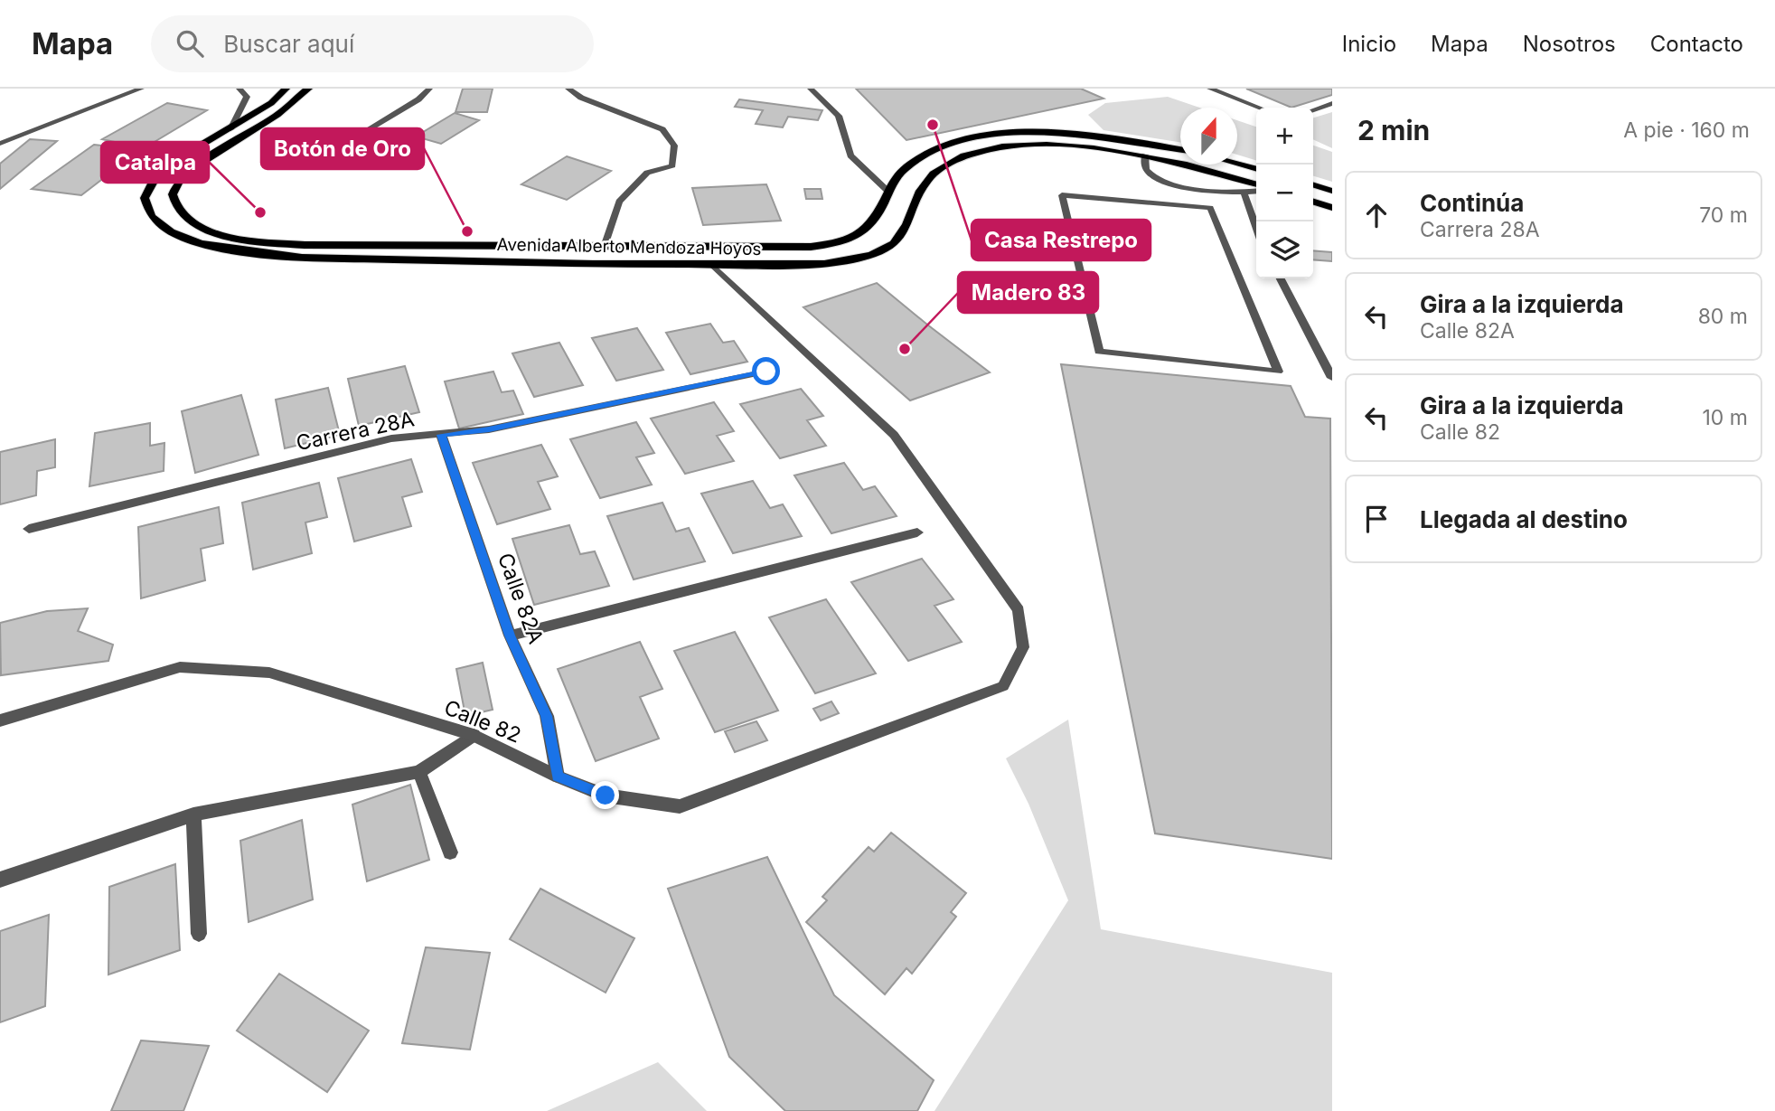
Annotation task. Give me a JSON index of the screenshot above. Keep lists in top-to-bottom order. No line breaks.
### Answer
{"streets":{"main road":["Avenida Alberto Mendoza Hoyos"],"street":["Carrera 28A","Calle 82A","Calle 82"]},"crossings":[["Avenida Alberto Mendoza Hoyos","Calle 82"],["Carrera 28A","Calle 82A"],["Calle 82A","Calle 82"]],"places":["Casa Restrepo","Catalpa","Botón de Oro","Madero 83"],"north":"top","page":{"header":"Mapa","search":"Buscar aquí","nav":["Inicio","Mapa","Nosotros","Contacto"],"heading":["2 min","A pie · 160 m"],"map_buttons":["+","−"],"list":[["Continúa","Carrera 28A","70 m"],["Gira a la izquierda","Calle 82A","80 m"],["Gira a la izquierda","Calle 82","10 m"],"Llegada al destino"]}}
